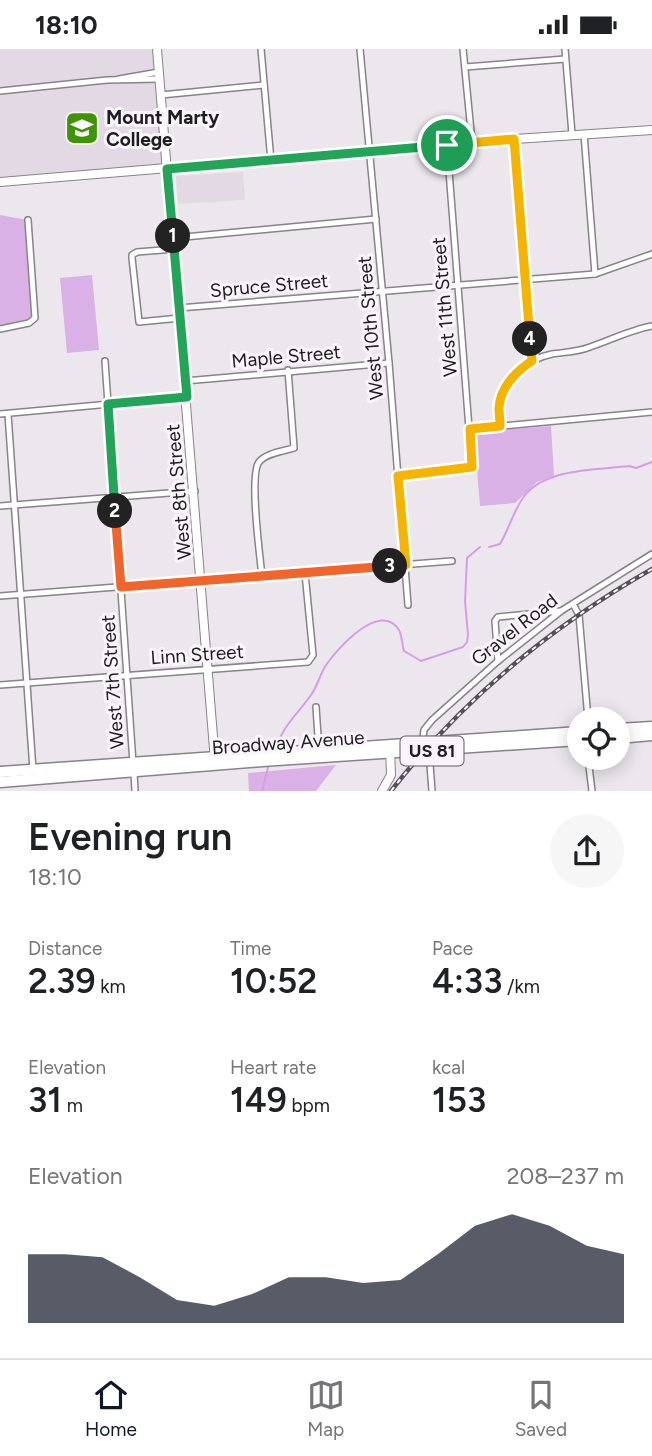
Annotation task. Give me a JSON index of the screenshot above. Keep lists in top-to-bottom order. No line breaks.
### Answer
{"streets":{"highway":["Broadway Avenue","US 81"],"street":["Spruce Street","West 11th Street","West 10th Street","Maple Street","West 8th Street","Gravel Road","Linn Street","West 7th Street"]},"crossings":[["Spruce Street","West 11th Street"],["Spruce Street","West 10th Street"],["Spruce Street","West 8th Street"],["West 11th Street","West 10th Street"],["West 10th Street","Maple Street"],["Maple Street","West 8th Street"],["West 8th Street","Linn Street"],["West 8th Street","Broadway Avenue"],["Gravel Road","Broadway Avenue"],["Linn Street","West 7th Street"],["West 7th Street","Broadway Avenue"]],"places":{"school or university":["Mount Marty College"]},"page":{"status":"18:10","pins":["1","4","2","3"],"heading":["Evening run","18:10"],"stats":[["Distance","2.39 km"],["Time","10:52"],["Pace","4:33 /km"],["Elevation","31 m"],["Heart rate","149 bpm"],["kcal","153"]],"chart":["Elevation","208–237 m"],"tabs":["Home","Map","Saved"]}}
